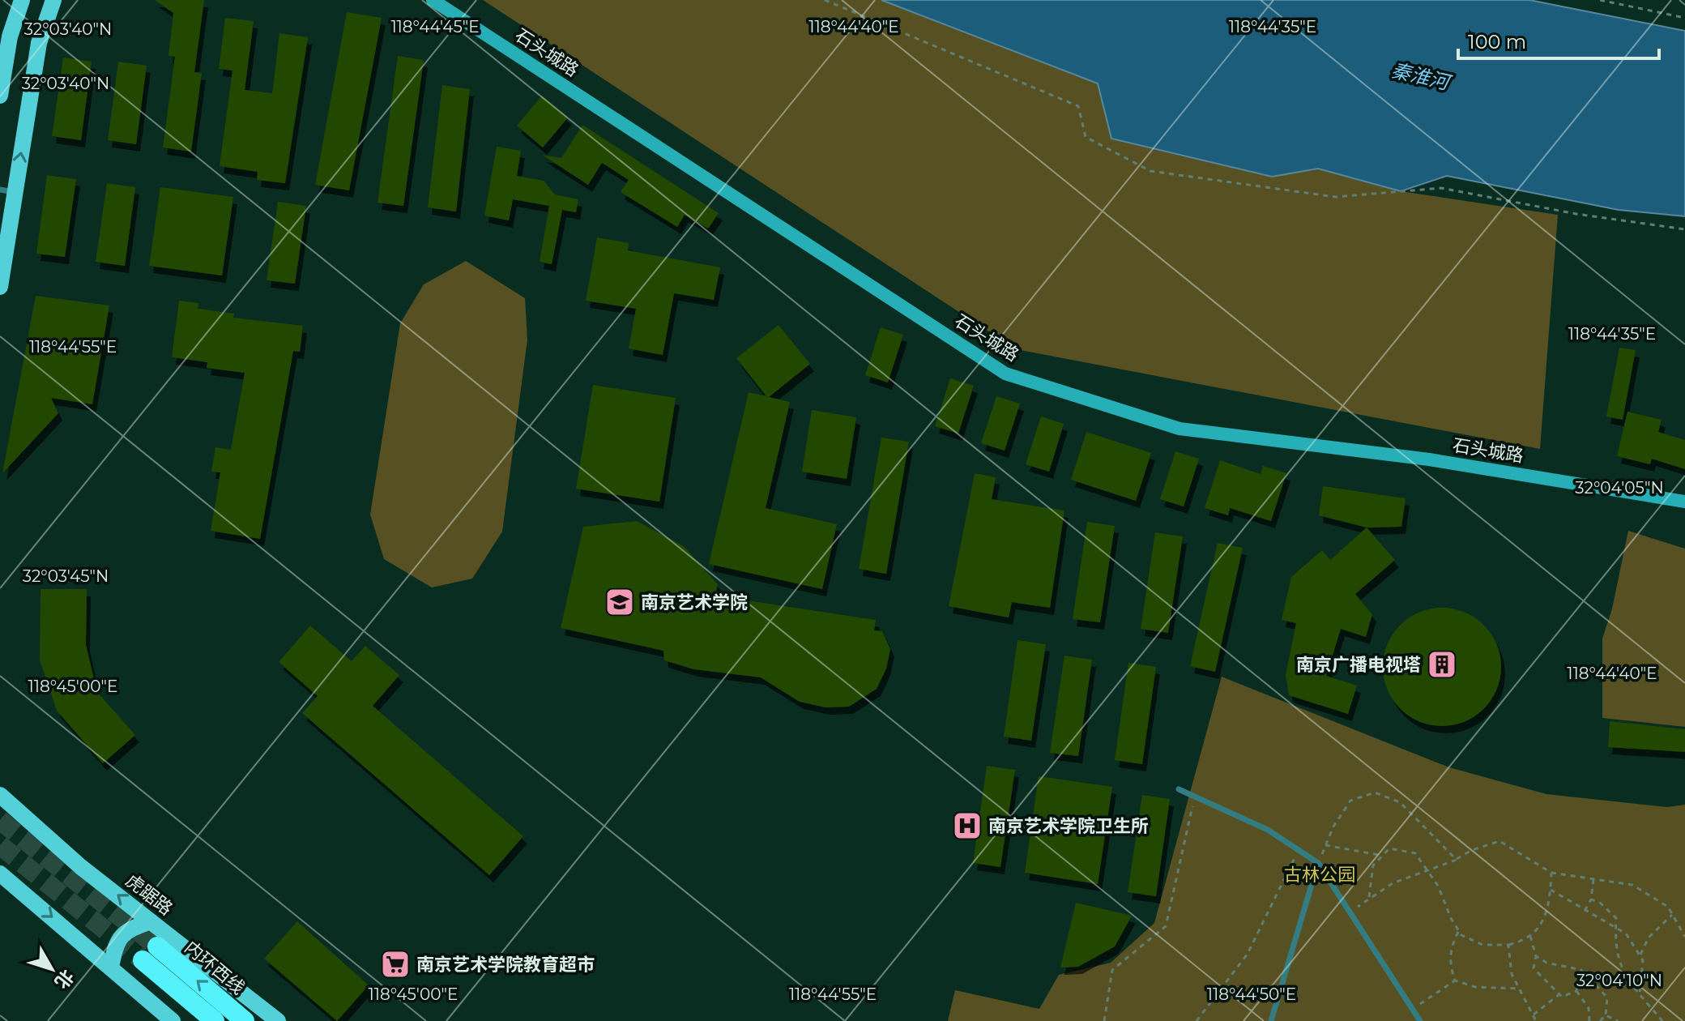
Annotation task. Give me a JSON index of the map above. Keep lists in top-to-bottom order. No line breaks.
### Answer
{"streets":{"highway":["内环西线"],"main road":["虎踞路"],"street":["石头城路"]},"water":["秦淮河"],"parks":["古林公园"],"places":{"school or university":["南京艺术学院"],"building":["南京广播电视塔"],"hospital":["南京艺术学院卫生所"],"supermarket":["南京艺术学院教育超市"]},"scale_bar":"100 m","north":"bottom right","coordinates":["118°44'45\"E","118°44'40\"E","118°44'35\"E","32°03'40\"N","118°44'55\"E","32°04'05\"N","32°03'45\"N","118°45'00\"E","32°04'10\"N","118°44'50\"E"]}
